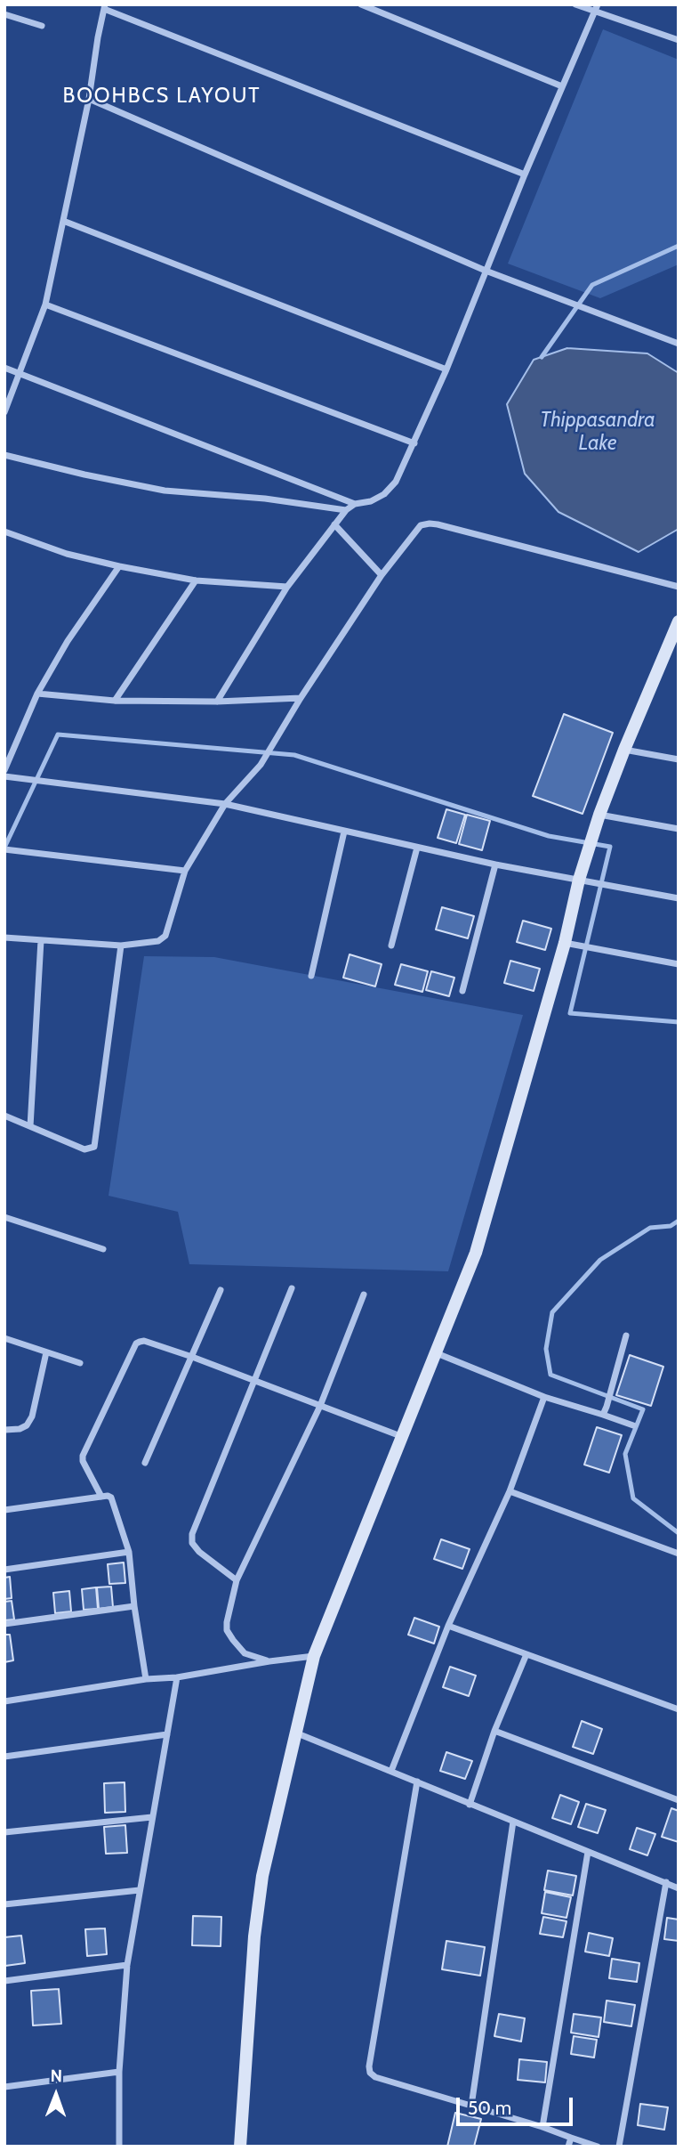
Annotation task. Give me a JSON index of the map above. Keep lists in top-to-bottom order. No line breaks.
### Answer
{"districts":["BOOHBCS LAYOUT"],"water":["Thippasandra Lake"],"scale_bar":"50 m","north":"top"}
